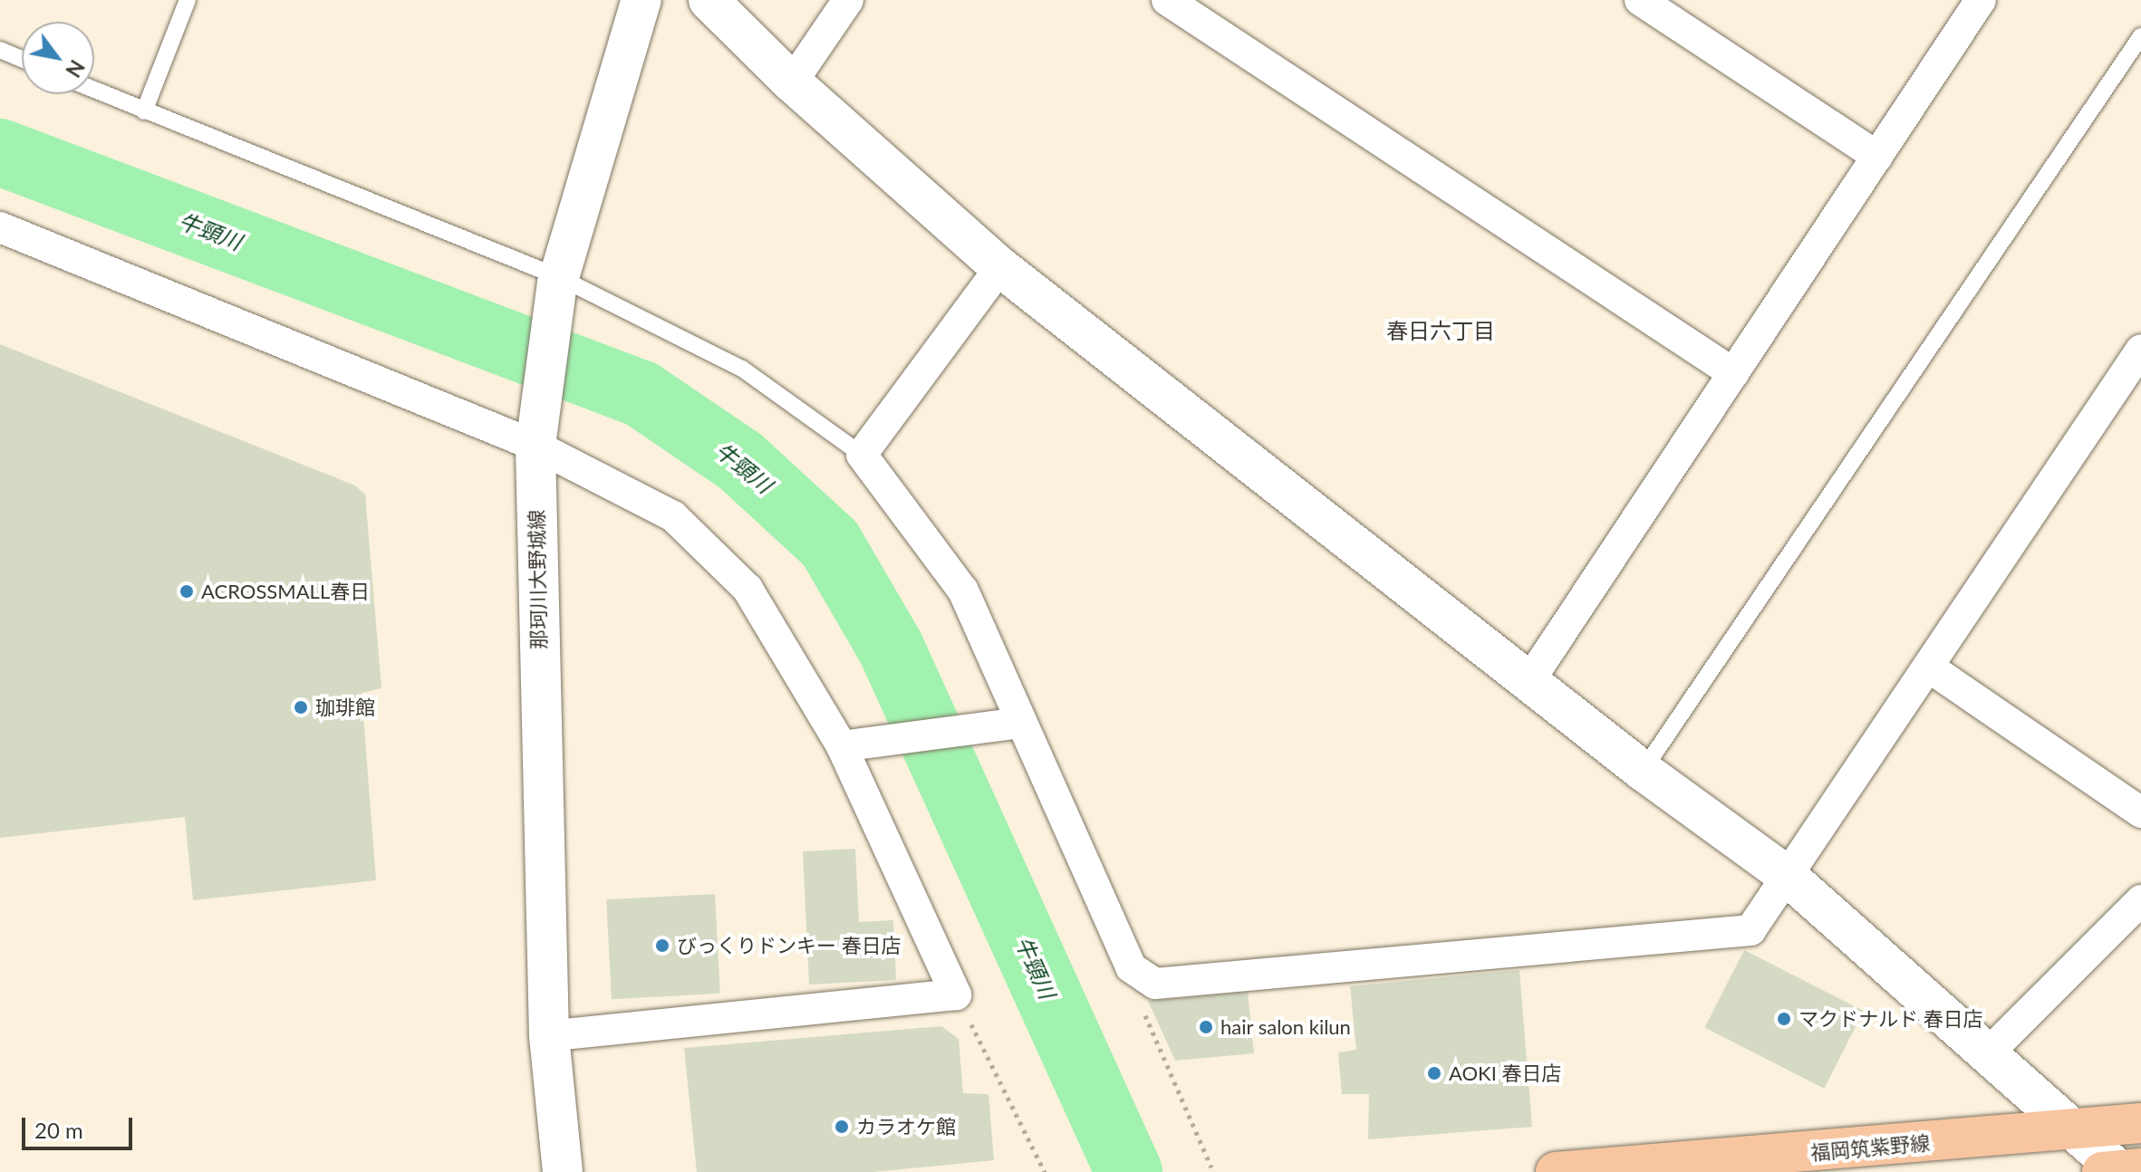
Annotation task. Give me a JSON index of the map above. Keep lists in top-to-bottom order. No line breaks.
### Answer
{"streets":{"main road":["福岡筑紫野線"],"street":["那珂川大野城線"]},"districts":["春日六丁目"],"water":["牛頸川"],"places":["ACROSSMALL春日","珈琲館","びっくりドンキー 春日店","マクドナルド 春日店","hair salon kilun","AOKI 春日店","カラオケ館"],"scale_bar":"20 m","north":"bottom right"}
